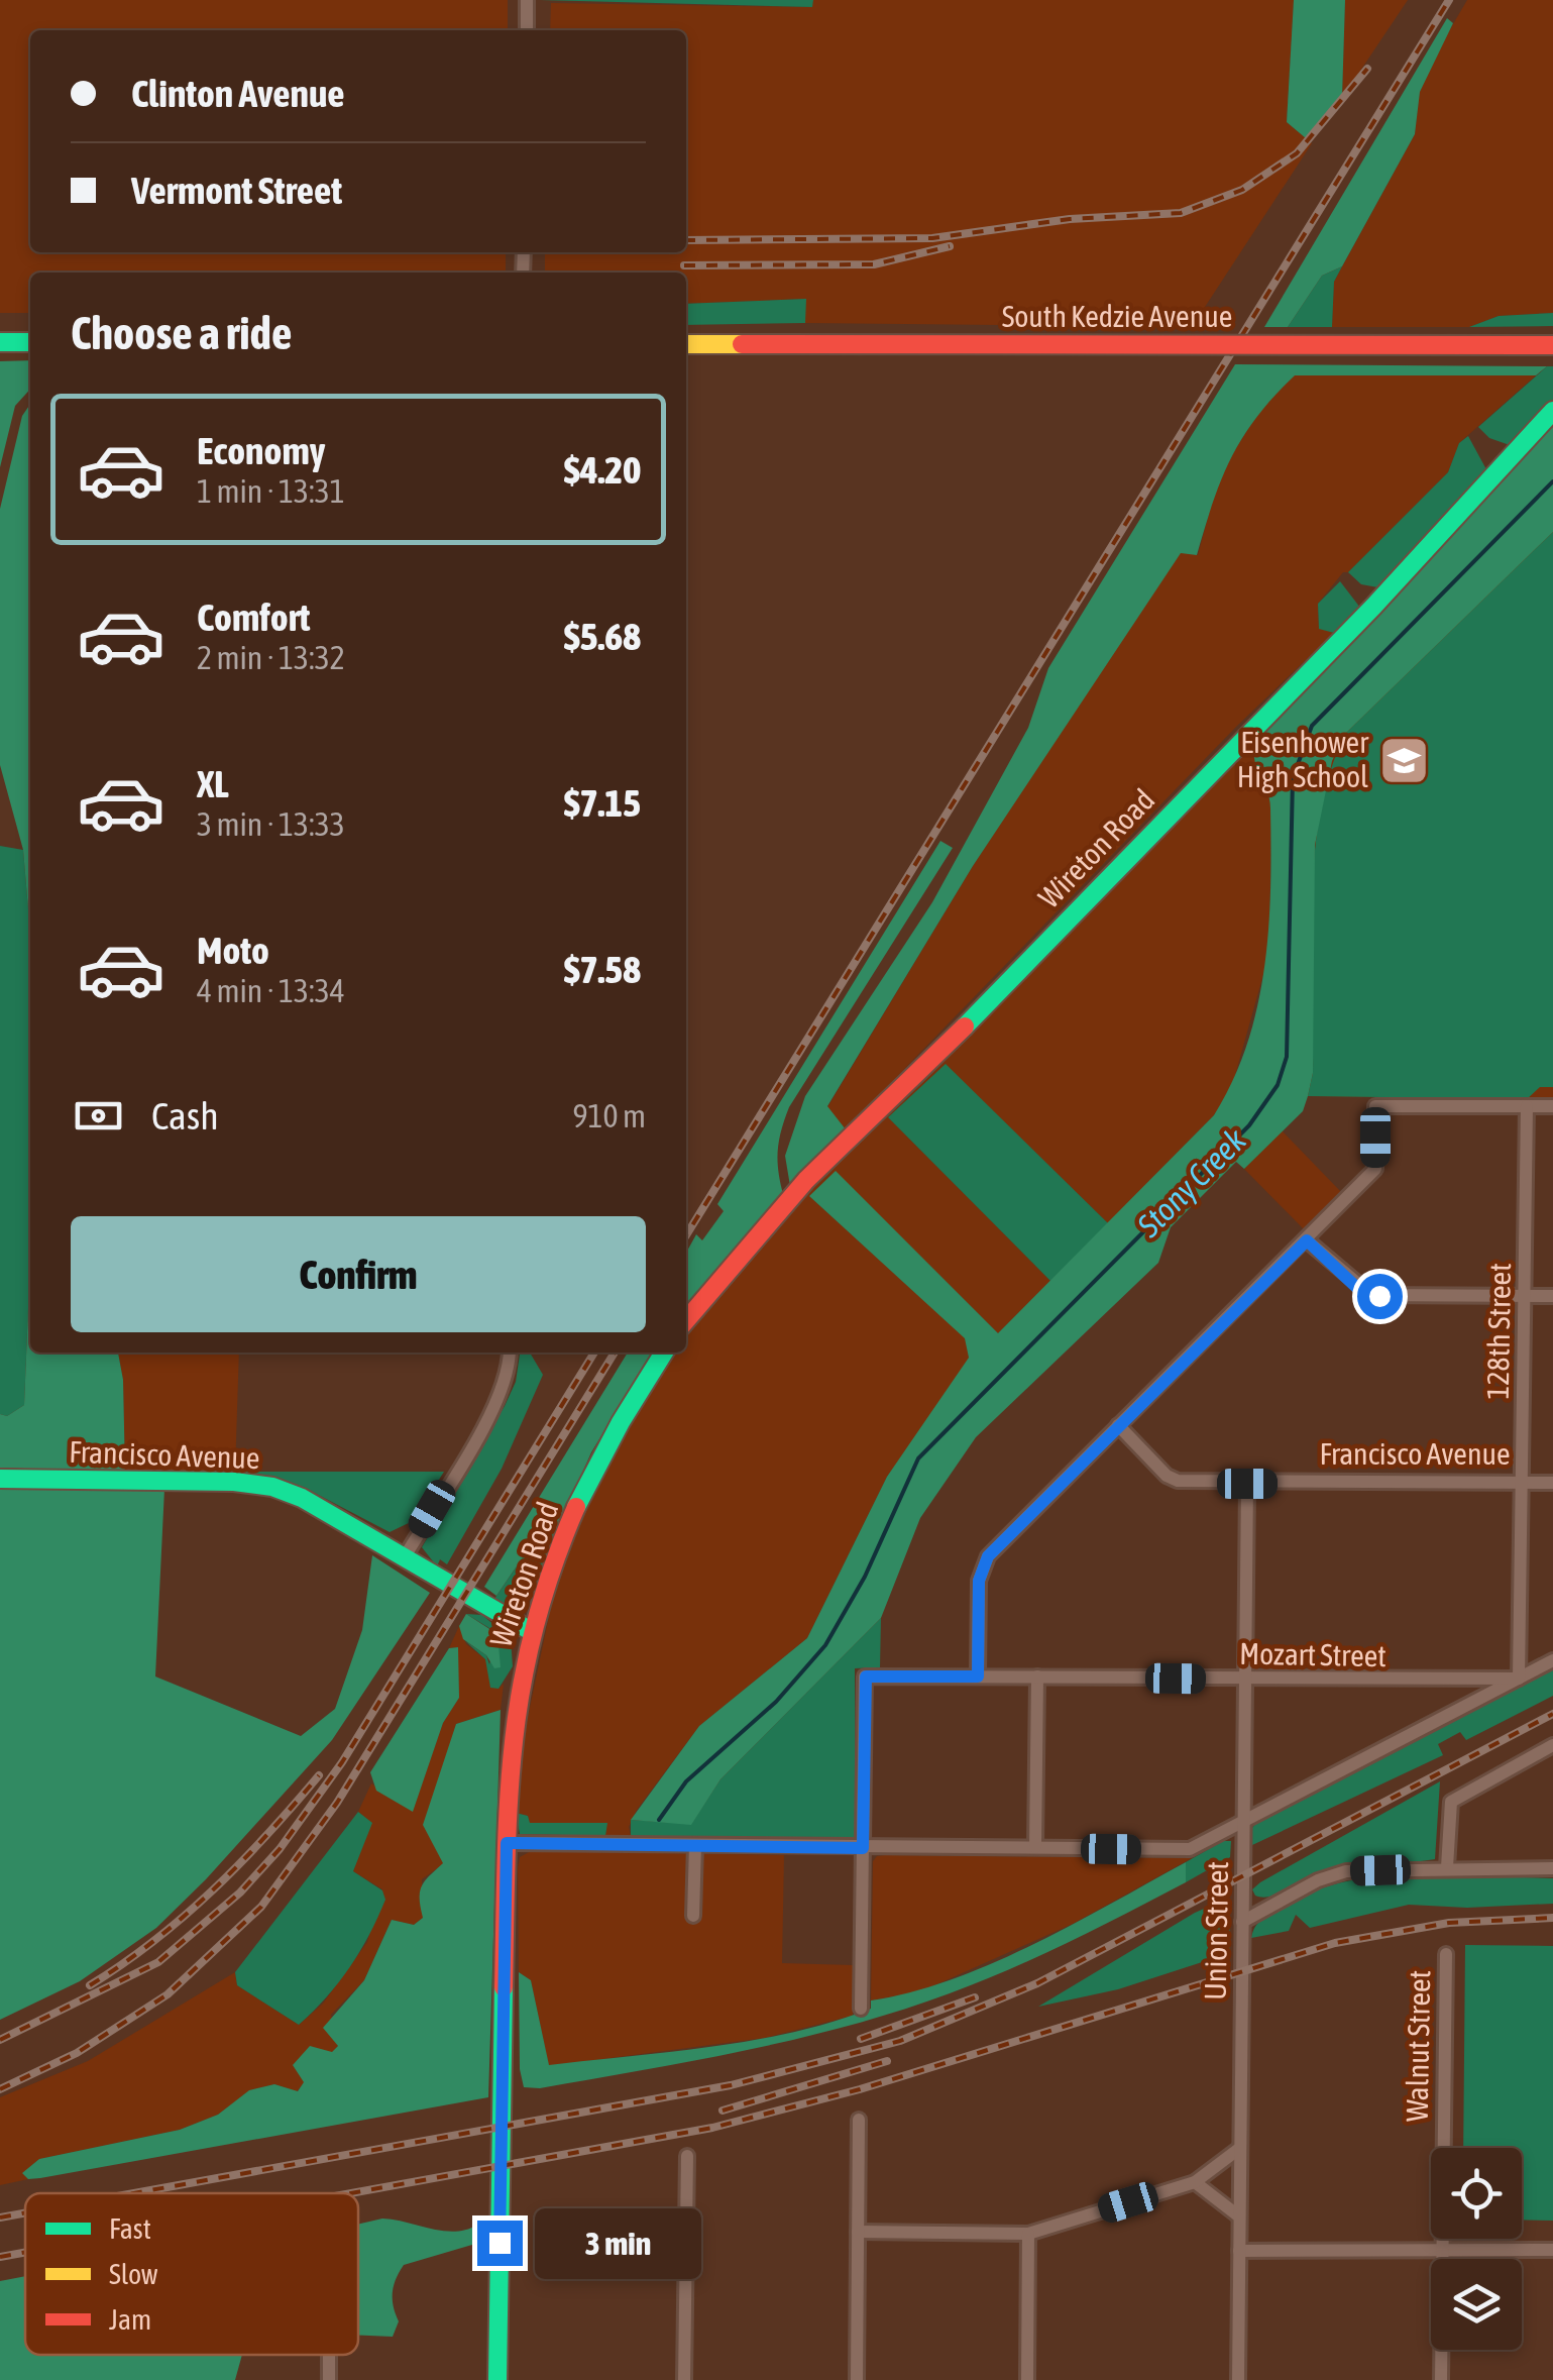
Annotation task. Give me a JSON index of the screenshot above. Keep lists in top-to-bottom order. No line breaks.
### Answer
{"streets":{"street":["South Kedzie Avenue","Wireton Road","128th Street","Francisco Avenue","Mozart Street","Union Street","Walnut Street"]},"crossings":[["Wireton Road","Francisco Avenue"],["128th Street","Francisco Avenue"],["128th Street","Mozart Street"],["Francisco Avenue","Union Street"],["Mozart Street","Union Street"]],"water":["Stony Creek"],"places":{"school or university":["Eisenhower High School"]},"legend":["Fast","Slow","Jam"],"page":{"banner":["Clinton Avenue","Vermont Street"],"heading":"Choose a ride","list":[{"name":"Economy","note":"1 min · 13:31","value":"$4.20"},{"name":"Comfort","note":"2 min · 13:32","value":"$5.68"},{"name":"XL","note":"3 min · 13:33","value":"$7.15"},{"name":"Moto","note":"4 min · 13:34","value":"$7.58"}],"pay":["Cash","910 m"],"buttons":"Confirm","bubble":"3 min"}}
